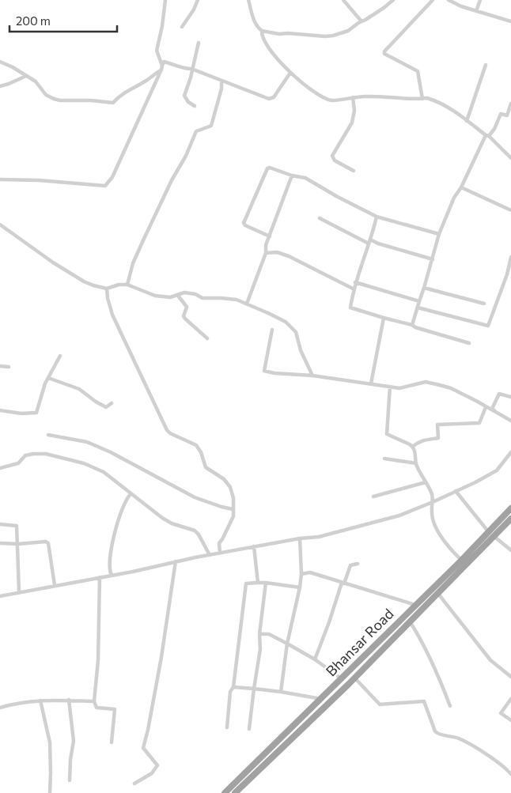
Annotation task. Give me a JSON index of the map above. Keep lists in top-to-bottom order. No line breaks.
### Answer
{"streets":{"highway":["Bhansar Road"]},"scale_bar":"200 m"}
